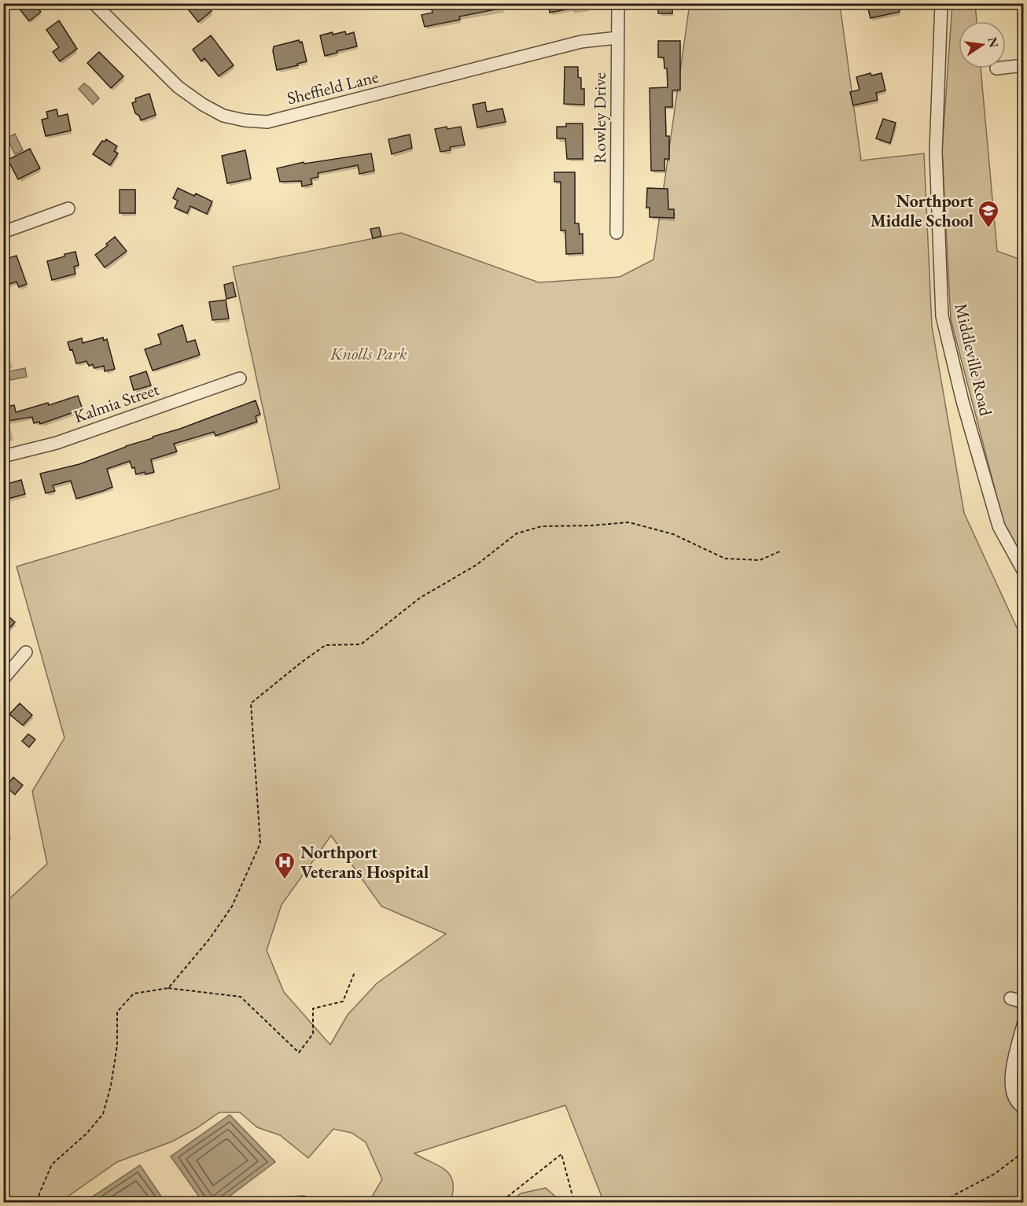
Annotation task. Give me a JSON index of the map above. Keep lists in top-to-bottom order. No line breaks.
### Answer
{"streets":{"street":["Sheffield Lane","Rowley Drive","Middleville Road","Kalmia Street"]},"crossings":[["Sheffield Lane","Rowley Drive"]],"parks":["Knolls Park"],"places":{"school or university":["Northport Middle School"],"hospital":["Northport Veterans Hospital"]},"north":"right"}
